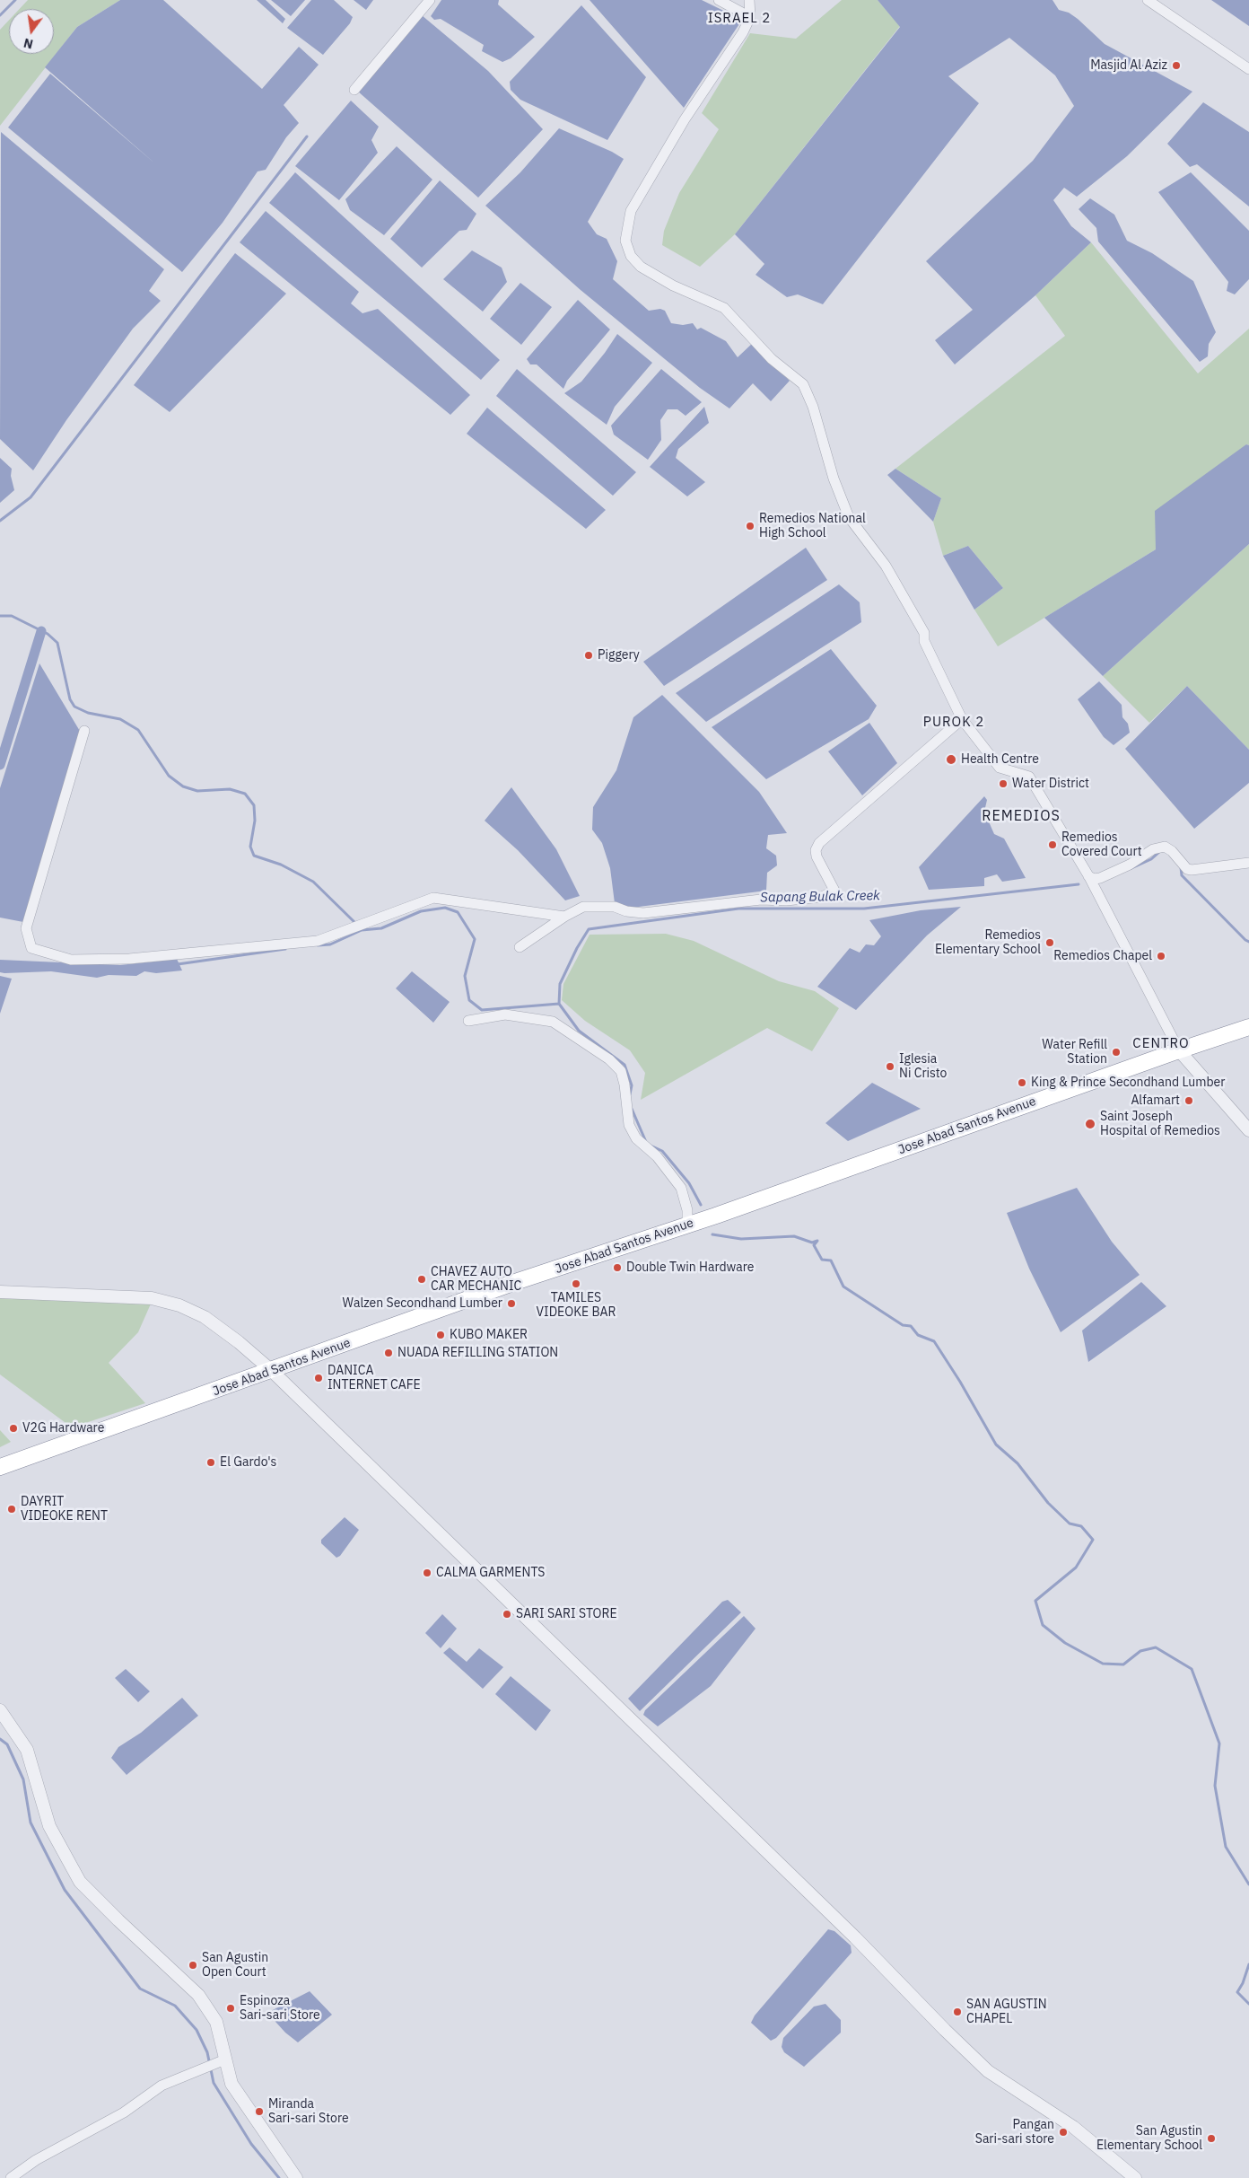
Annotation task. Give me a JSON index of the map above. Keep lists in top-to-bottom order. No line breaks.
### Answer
{"streets":{"highway":["Jose Abad Santos Avenue"]},"districts":["ISRAEL 2","PUROK 2","REMEDIOS","CENTRO"],"water":["Sapang Bulak Creek"],"places":["Masjid Al Aziz","Remedios National High School","Piggery","Health Centre","Water District","Remedios Covered Court","Remedios Elementary School","Remedios Chapel","Water Refill Station","Iglesia Ni Cristo","King & Prince Secondhand Lumber","Alfamart","Saint Joseph Hospital of Remedios","Double Twin Hardware","CHAVEZ AUTO CAR MECHANIC","TAMILES VIDEOKE BAR","Walzen Secondhand Lumber","KUBO MAKER","NUADA REFILLING STATION","DANICA INTERNET CAFE","V2G Hardware","El Gardo's","DAYRIT VIDEOKE RENT","CALMA GARMENTS","SARI SARI STORE","San Agustin Open Court","Espinoza Sari-sari Store","SAN AGUSTIN CHAPEL","Miranda Sari-sari Store","Pangan Sari-sari store","San Agustin Elementary School"],"north":"bottom"}
